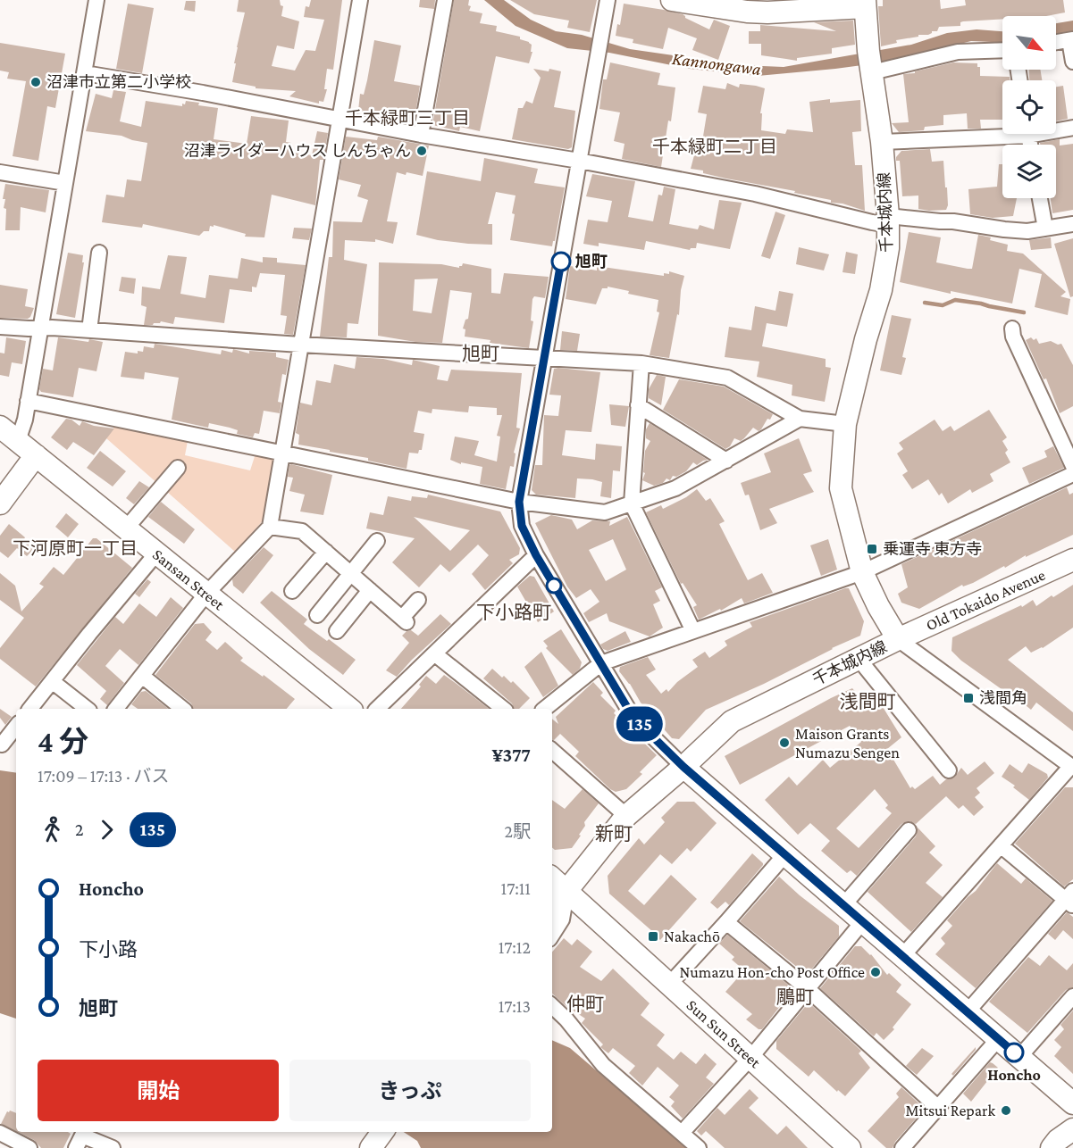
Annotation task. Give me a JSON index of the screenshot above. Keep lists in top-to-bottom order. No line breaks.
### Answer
{"streets":{"main road":["千本城内線","Sansan Street","Old Tokaido Avenue","Sun Sun Street"]},"crossings":[["千本城内線","Old Tokaido Avenue"],["千本城内線","Sun Sun Street"]],"districts":["千本緑町三丁目","千本緑町二丁目","旭町","下河原町一丁目","下小路町","浅間町","新町","鵰町","仲町"],"water":["Kannongawa"],"places":{"other":["沼津市立第二小学校","沼津ライダーハウス しんちゃん","旭町","Maison Grants Numazu Sengen","Numazu Hon-cho Post Office","Honcho","Mitsui Repark"],"transit":["乗運寺 東方寺","浅間角","Nakachō"]},"lines":["bus line 135"],"north":"bottom right","page":{"on_map":"135","heading":["4 分","17:09 – 17:13 · バス","¥377"],"legs":["2","135","2駅"],"list":[{"name":"Honcho","value":"17:11"},{"name":"下小路","value":"17:12"},{"name":"旭町","value":"17:13"}],"buttons":["開始","きっぷ"]}}
